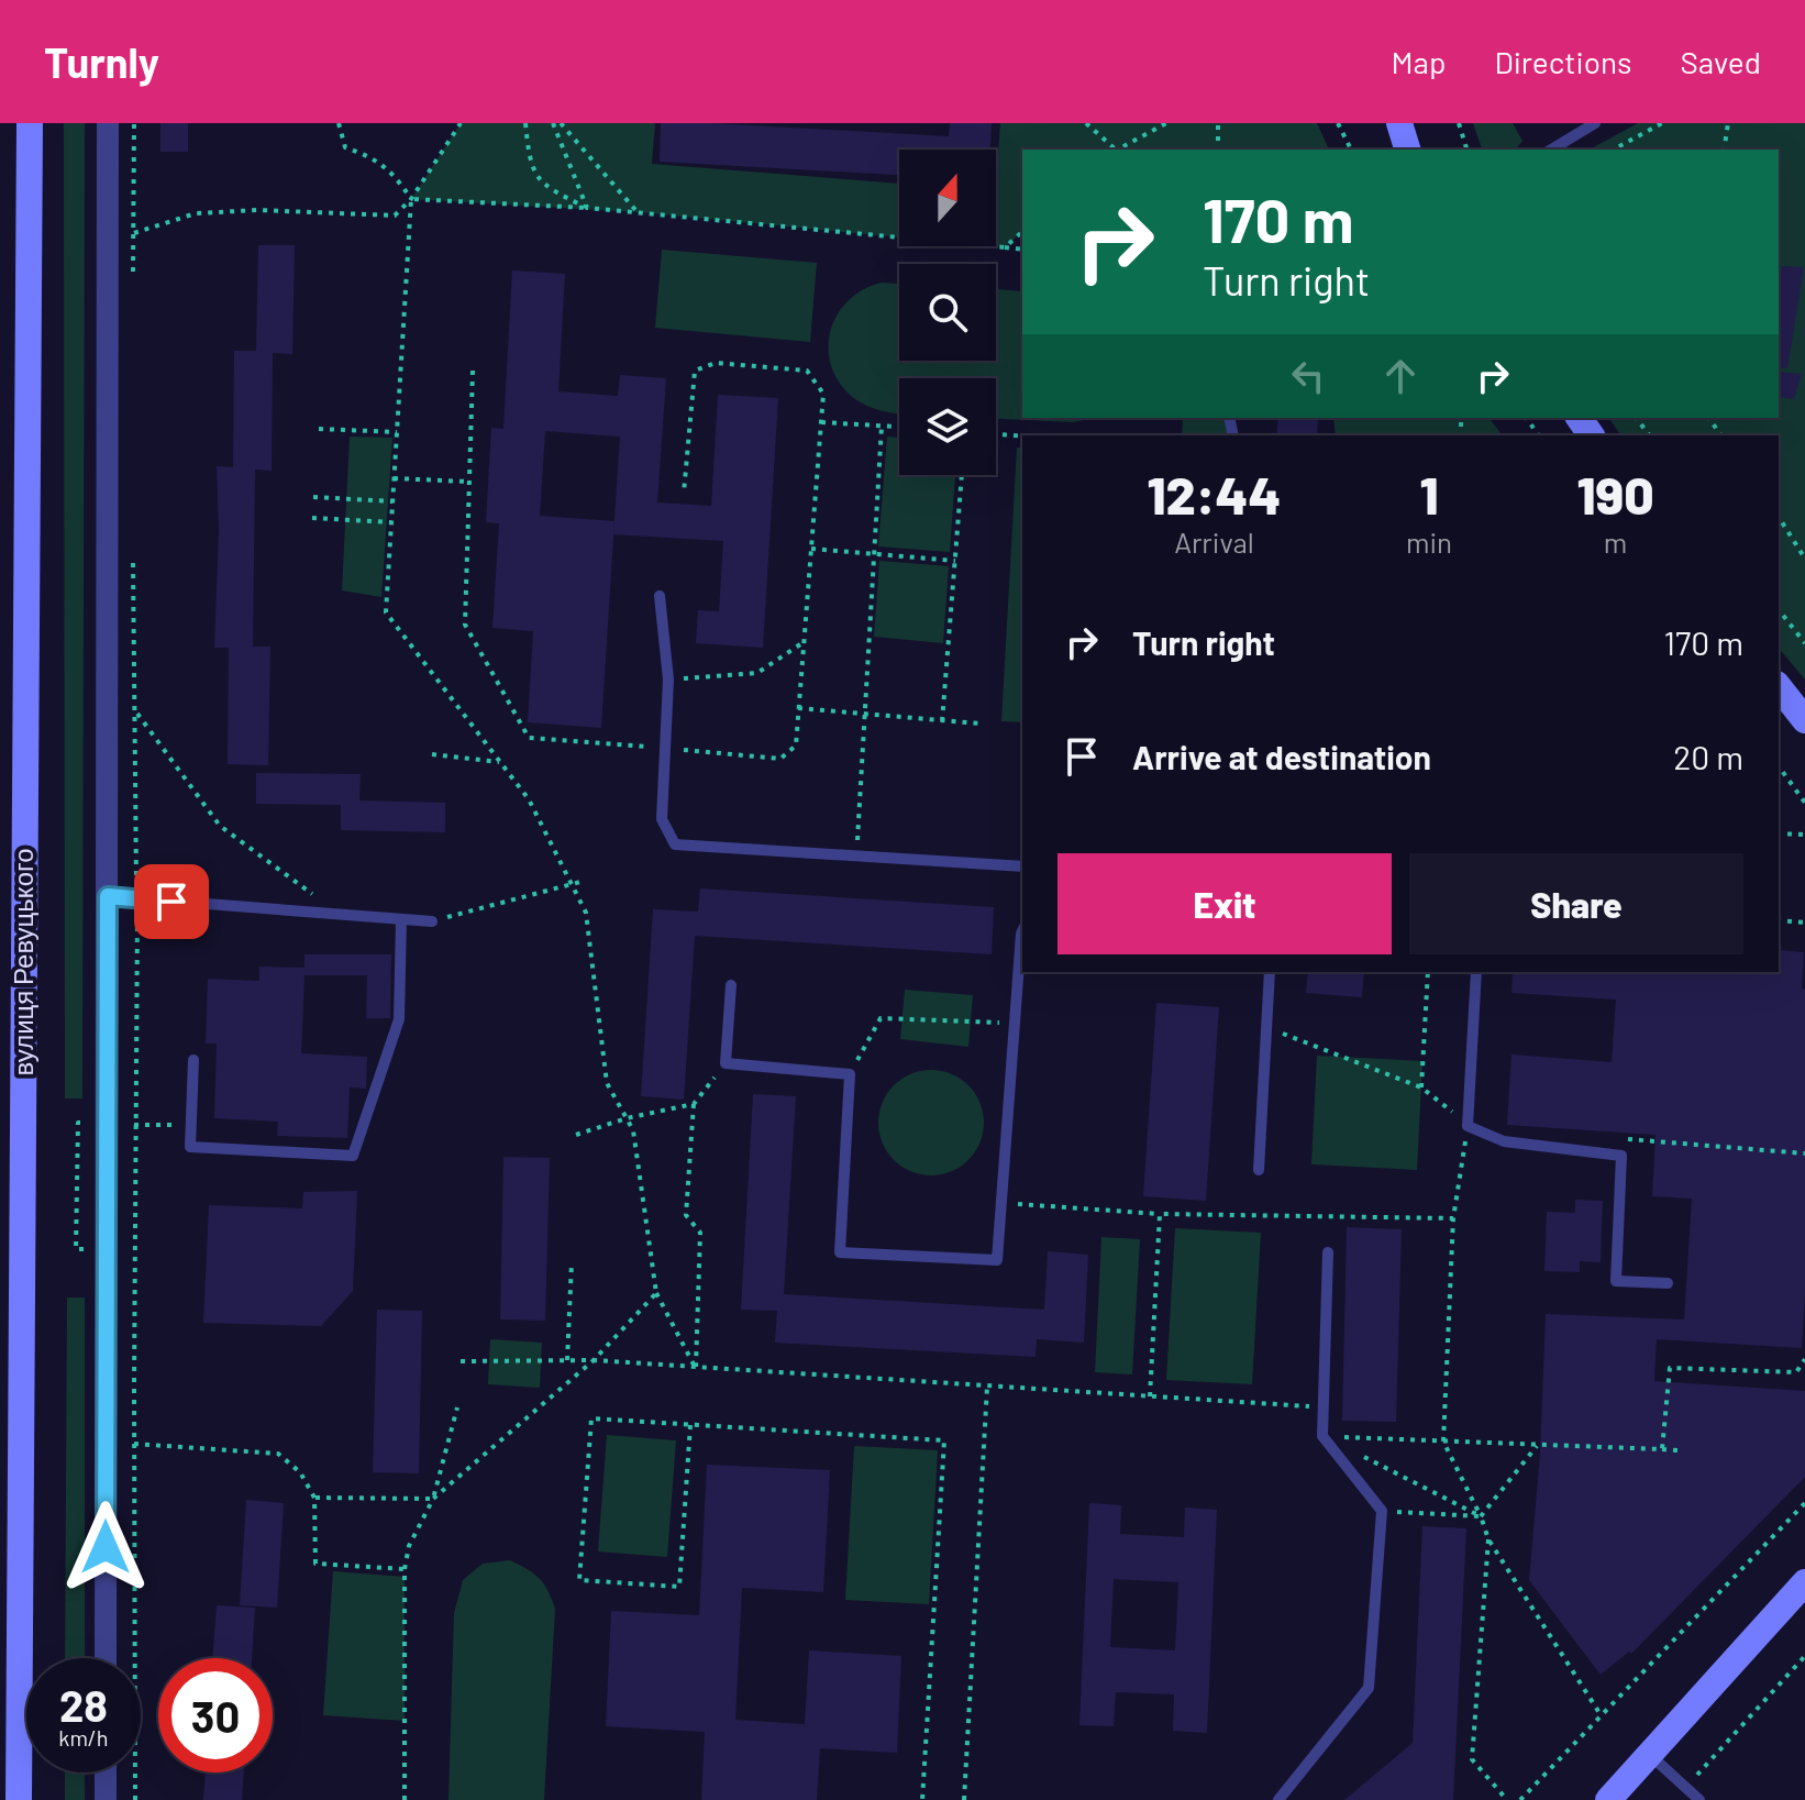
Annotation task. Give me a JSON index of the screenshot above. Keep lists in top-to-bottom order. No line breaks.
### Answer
{"streets":{"street":["вулиця Ревуцького"]},"north":"top","page":{"header":"Turnly","nav":["Map","Directions","Saved"],"turn":["170 m","Turn right"],"eta":["12:44","Arrival","1","min","190","m"],"list":[{"name":"Turn right","value":"170 m"},{"name":"Arrive at destination","value":"20 m"}],"buttons":["Exit","Share"],"speed":"28 km/h","limit":"30"}}
